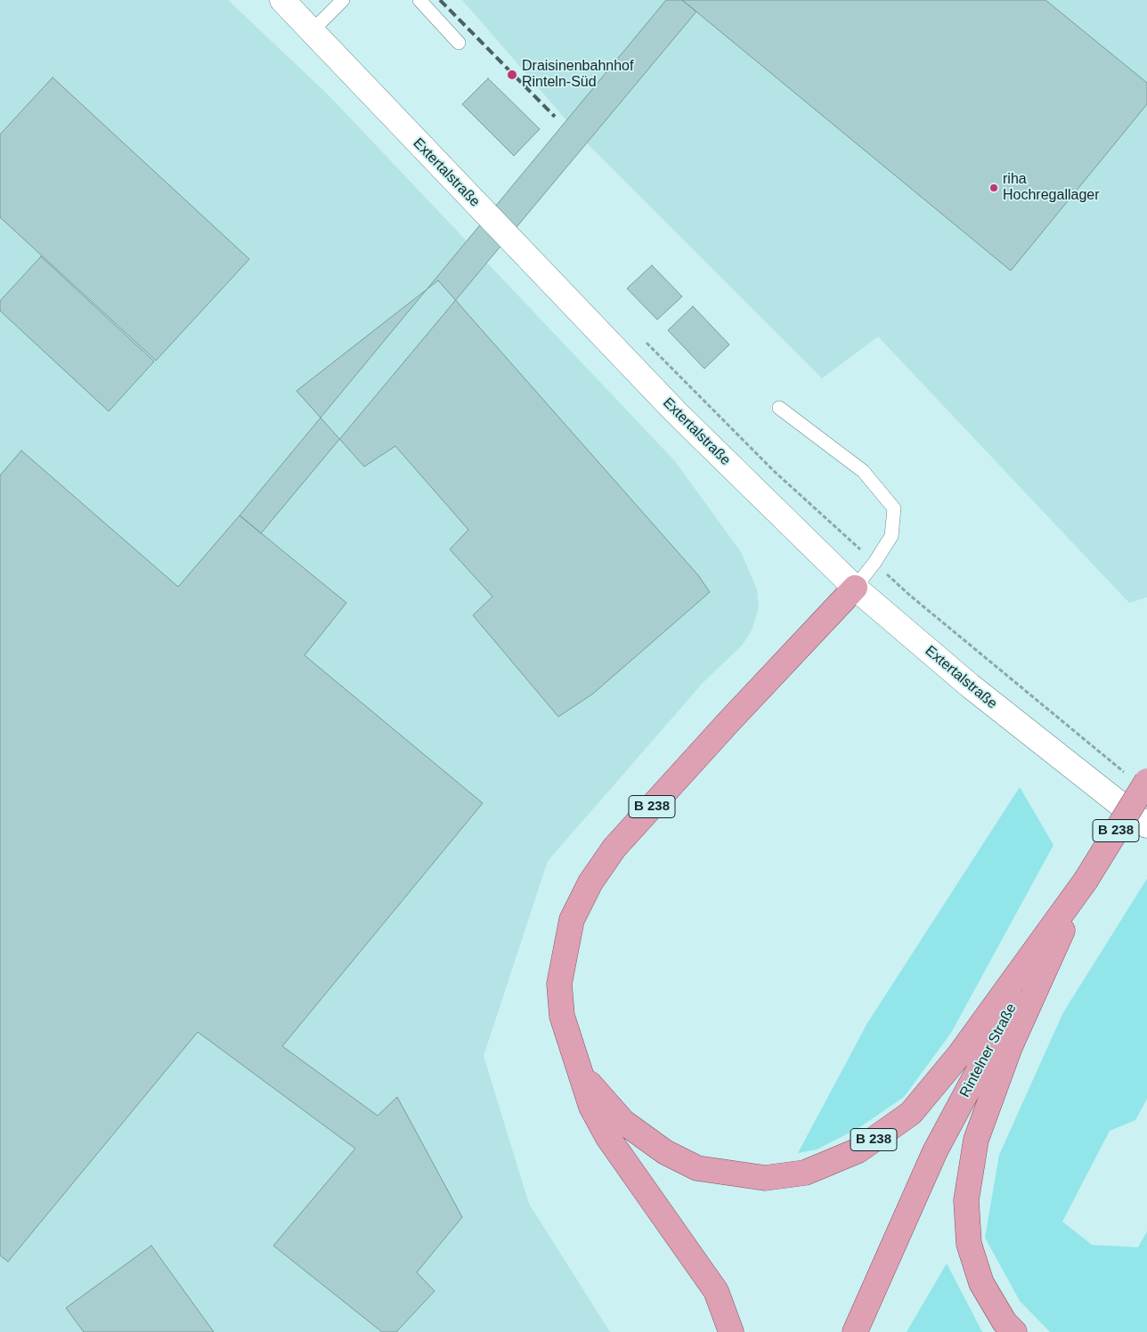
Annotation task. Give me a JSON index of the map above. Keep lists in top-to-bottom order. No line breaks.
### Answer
{"streets":{"main road":["Extertalstraße","B 238","Rintelner Straße"]},"crossings":[["Extertalstraße","B 238"],["B 238","Rintelner Straße"]],"places":["Draisinenbahnhof Rinteln-Süd","riha Hochregallager"]}
